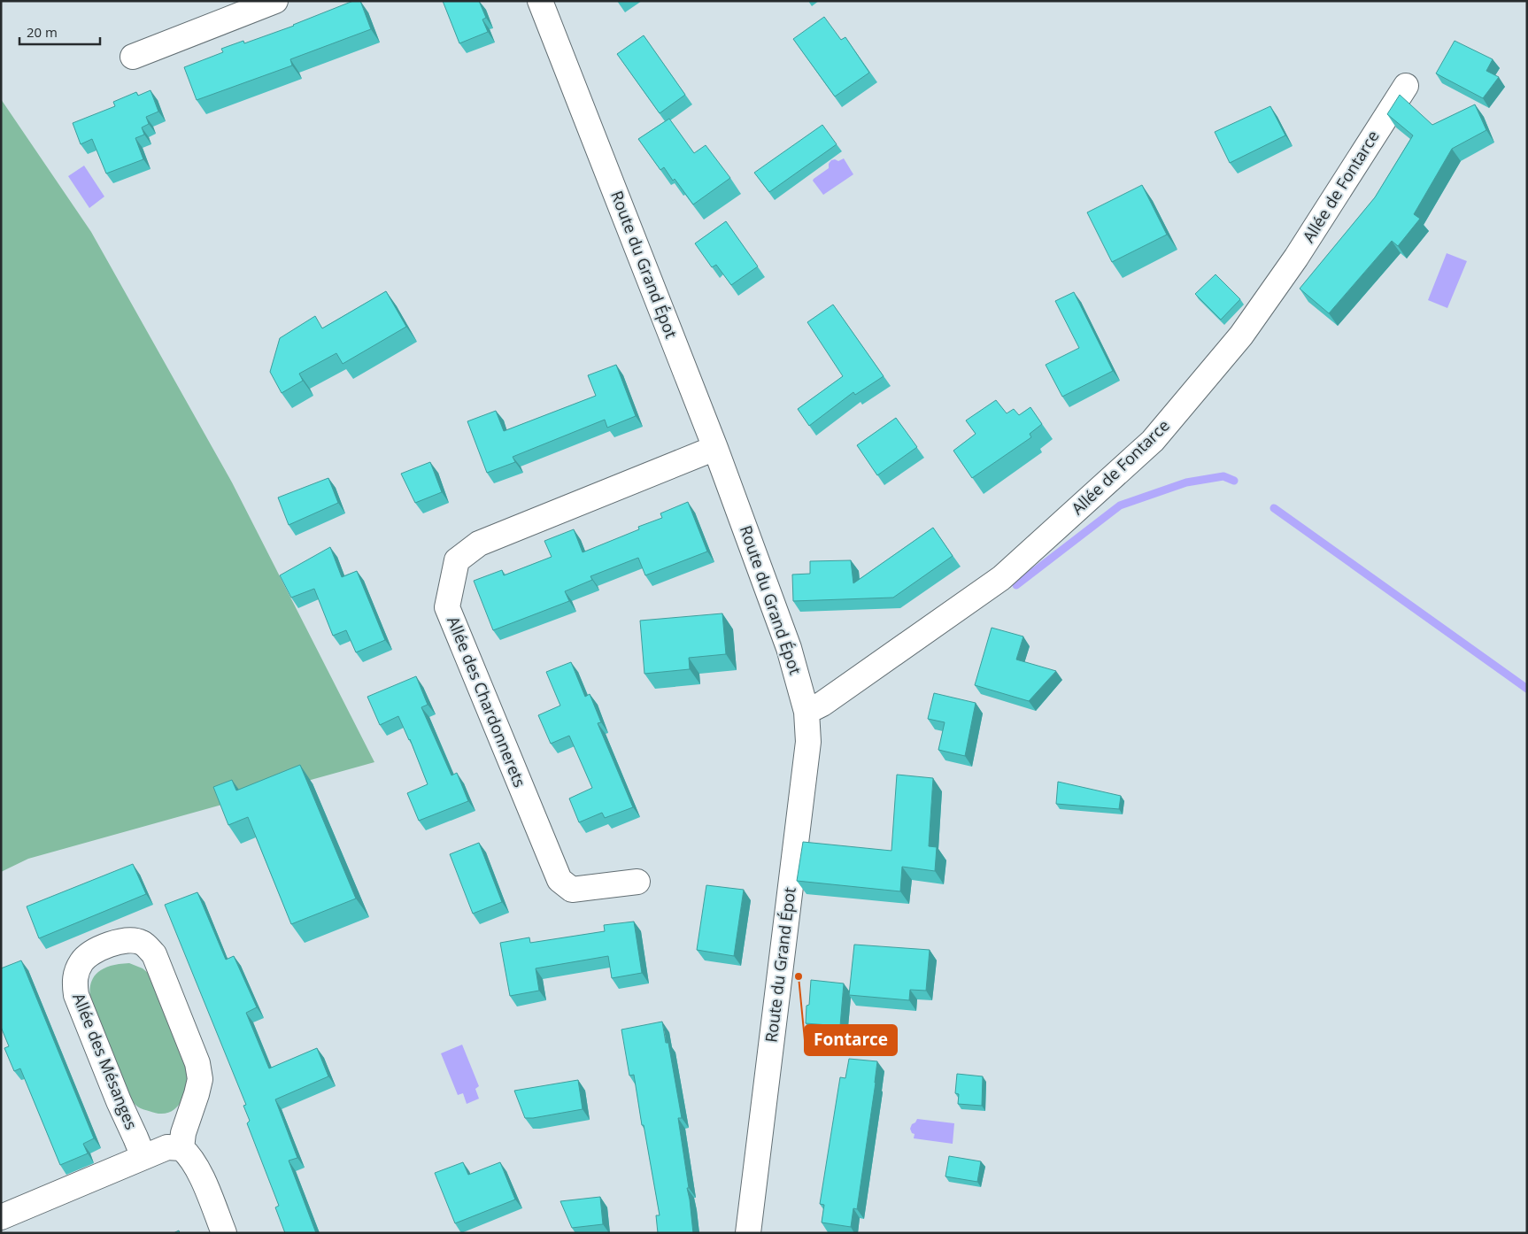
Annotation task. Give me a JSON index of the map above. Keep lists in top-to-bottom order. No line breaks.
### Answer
{"streets":{"street":["Allée de Fontarce","Route du Grand Épot","Allée des Chardonnerets","Allée des Mésanges"]},"crossings":[["Allée de Fontarce","Route du Grand Épot"],["Route du Grand Épot","Allée des Chardonnerets"]],"places":["Fontarce"],"scale_bar":"20 m"}
